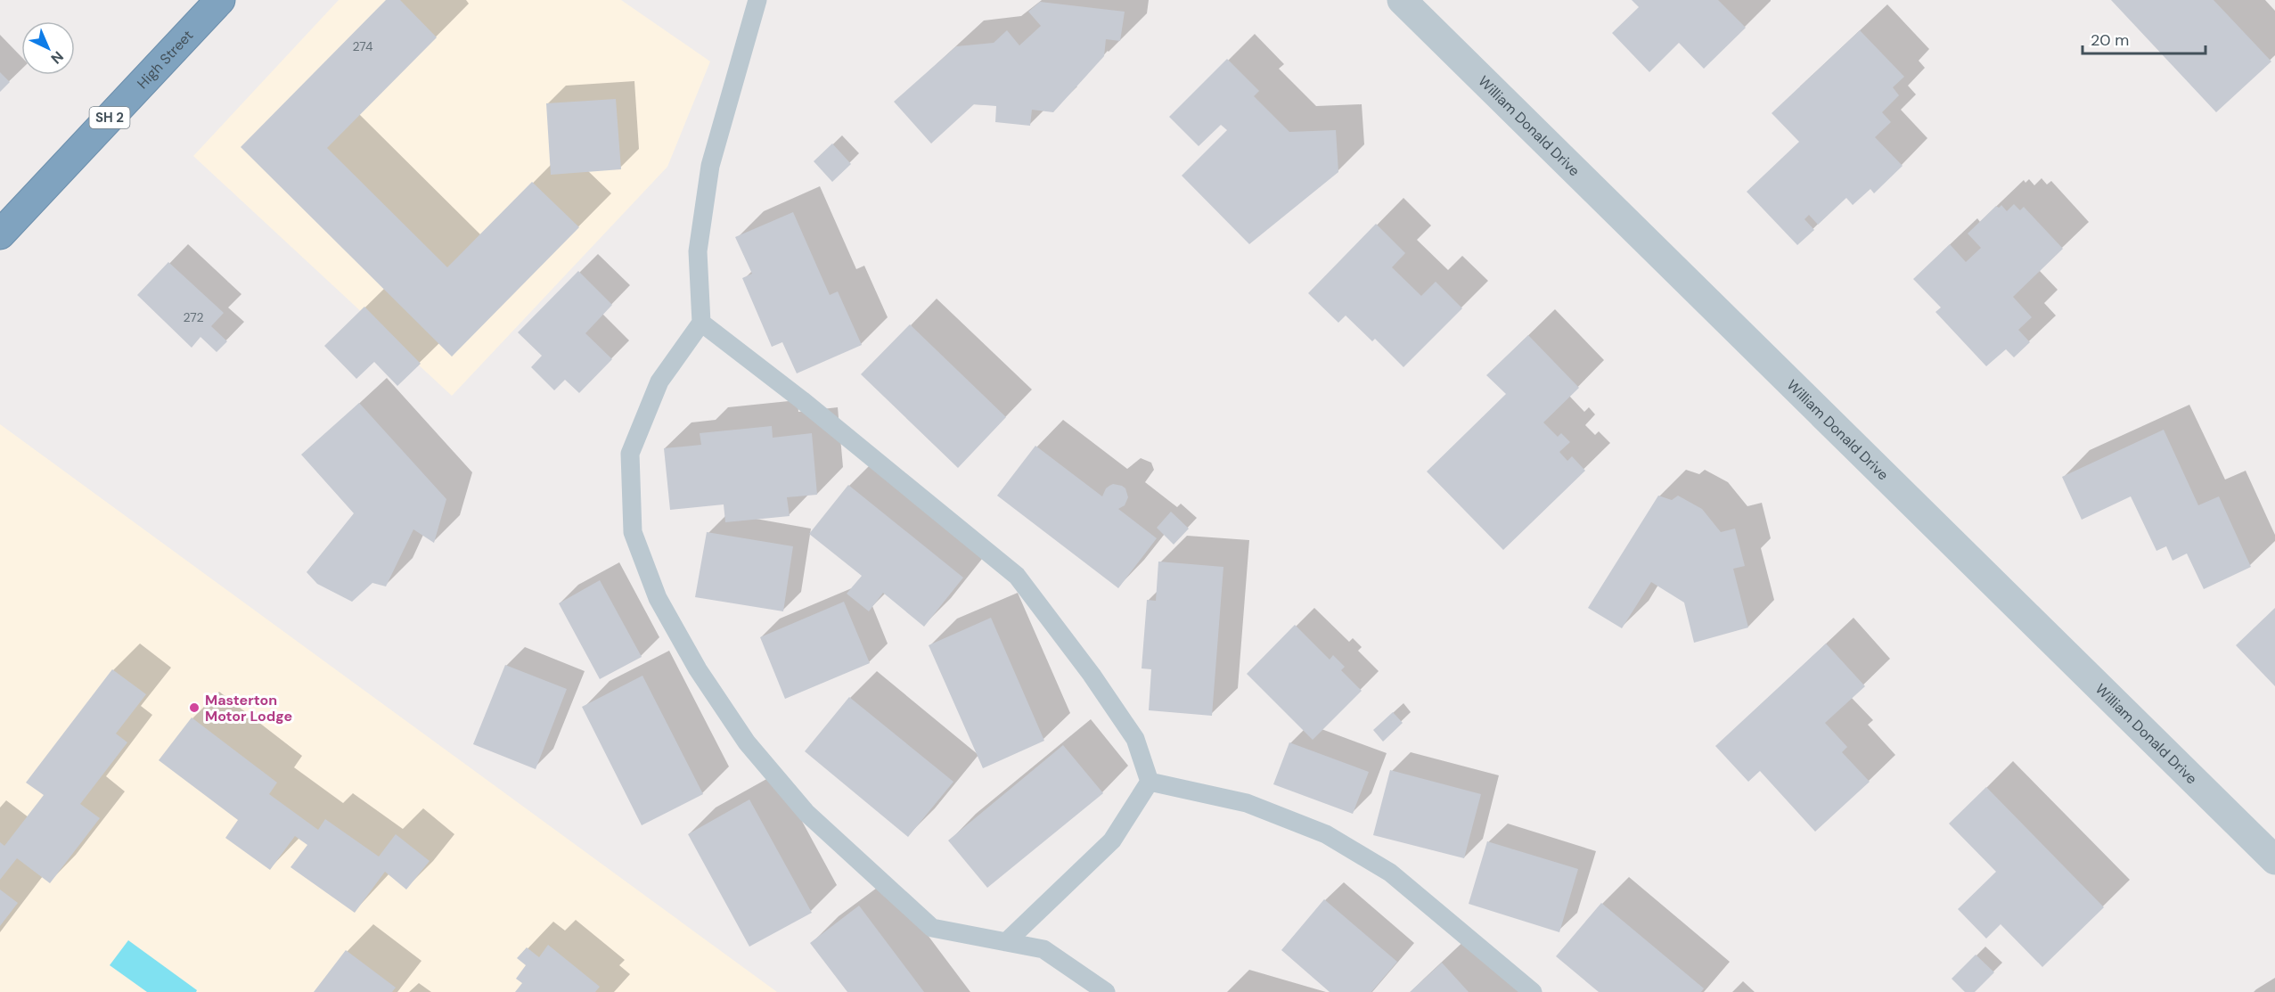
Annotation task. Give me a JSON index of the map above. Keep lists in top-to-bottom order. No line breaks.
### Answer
{"streets":{"highway":["High Street","SH 2"],"street":["William Donald Drive"]},"places":["Masterton Motor Lodge"],"house_numbers":["274","272"],"scale_bar":"20 m","north":"bottom right"}
